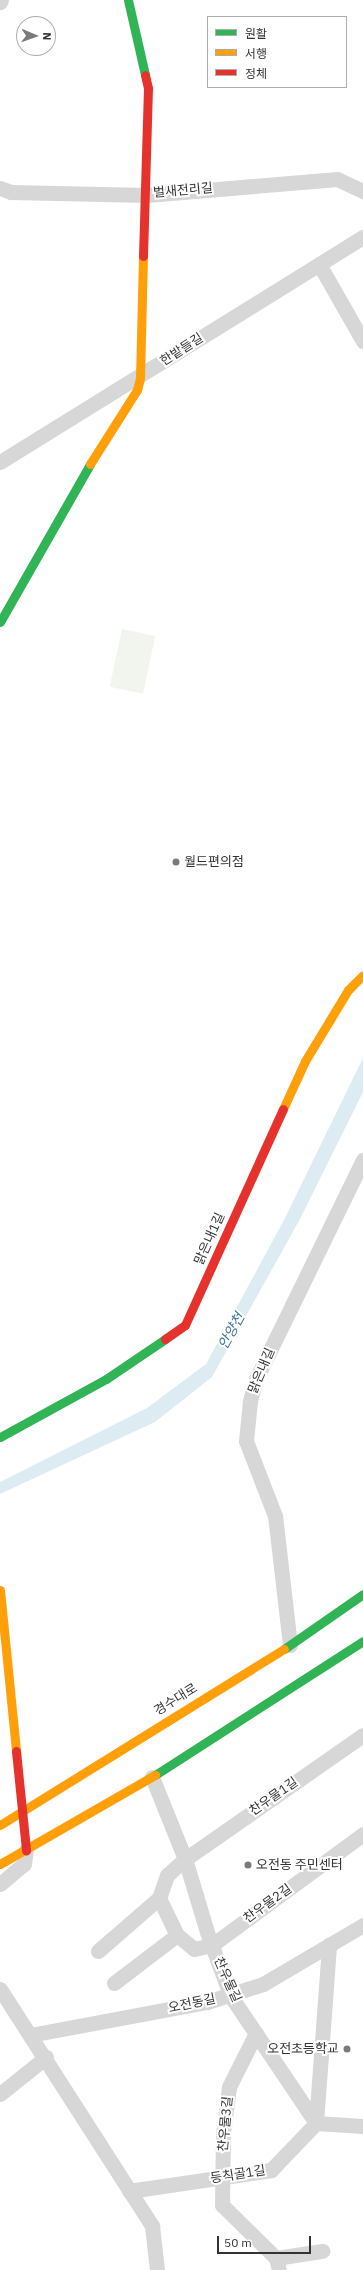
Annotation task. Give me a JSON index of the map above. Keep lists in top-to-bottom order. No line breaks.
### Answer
{"streets":{"street":["벌새전리길","한밭들길","맑은내1길","맑은내길","경수대로","찬우물1길","찬우물2길","찬우물길","오전동길","찬우물3길","등칙골1길"]},"crossings":[["맑은내길","경수대로"],["찬우물1길","찬우물길"],["찬우물2길","찬우물길"],["찬우물길","오전동길"],["찬우물길","찬우물3길"],["찬우물길","등칙골1길"],["찬우물3길","등칙골1길"]],"water":["안양천"],"places":["월드편의점","오전동 주민센터","오전초등학교"],"legend":["원활","서행","정체"],"scale_bar":"50 m","north":"right"}
